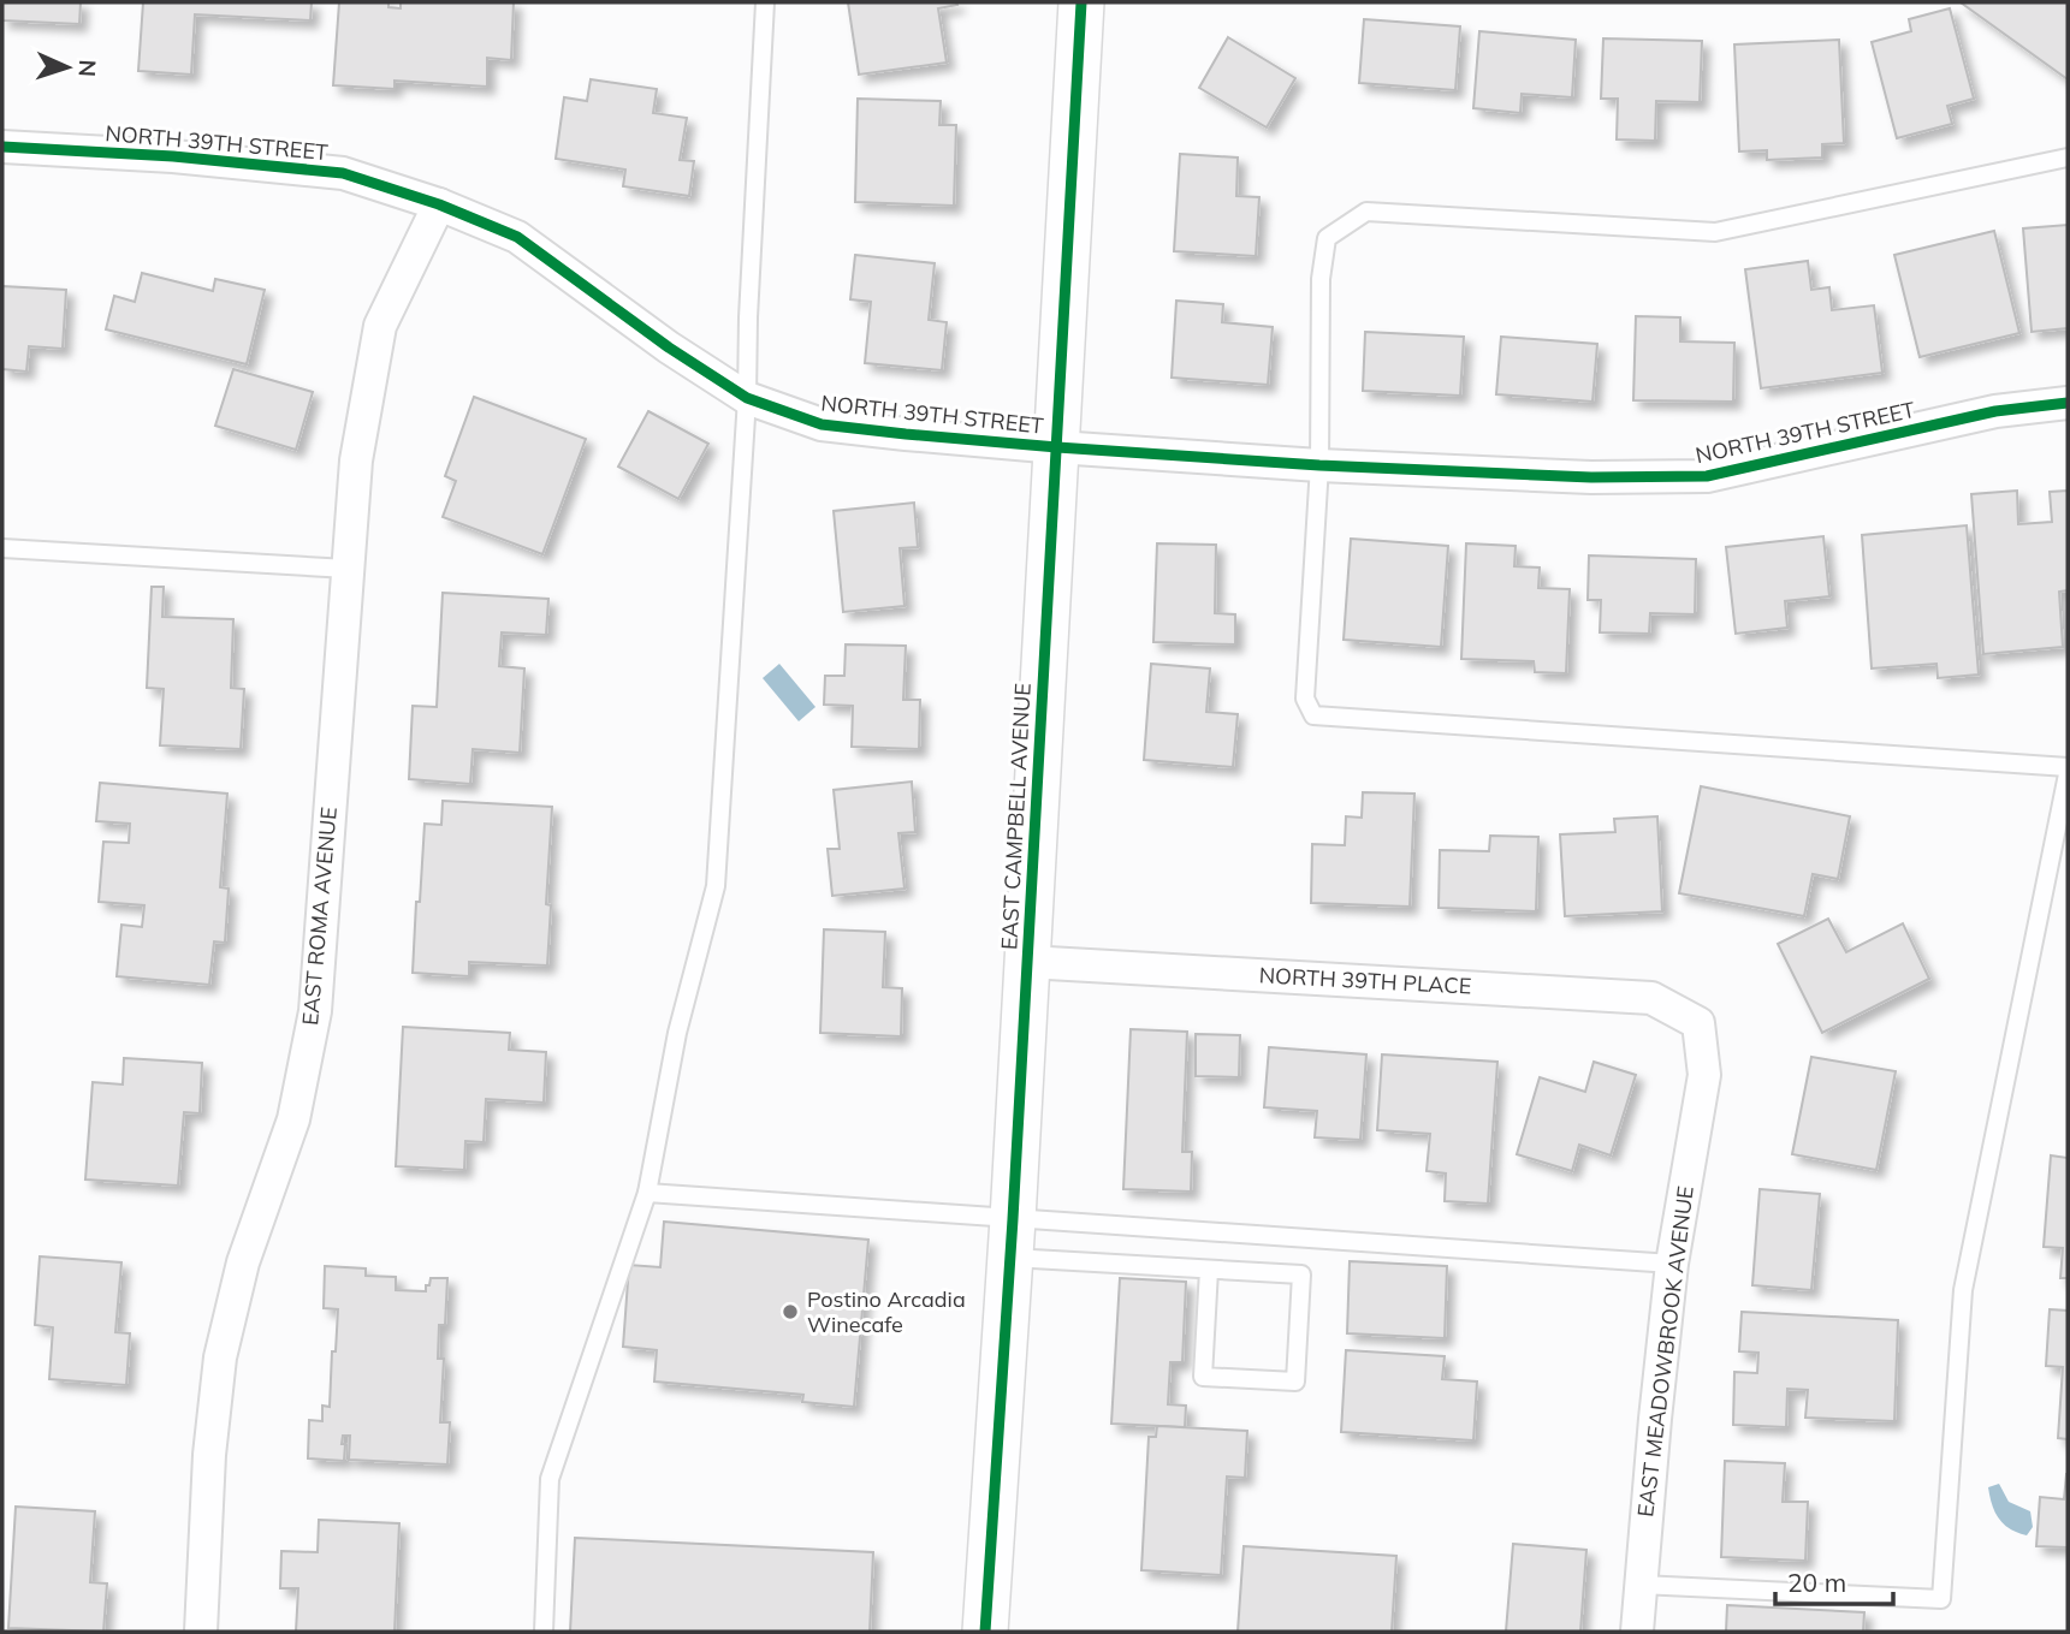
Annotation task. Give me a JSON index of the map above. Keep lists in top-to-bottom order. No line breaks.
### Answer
{"streets":{"street":["NORTH 39TH STREET","EAST CAMPBELL AVENUE","EAST ROMA AVENUE","NORTH 39TH PLACE","EAST MEADOWBROOK AVENUE"]},"crossings":[["NORTH 39TH STREET","EAST CAMPBELL AVENUE"],["NORTH 39TH STREET","EAST ROMA AVENUE"],["EAST CAMPBELL AVENUE","NORTH 39TH PLACE"],["NORTH 39TH PLACE","EAST MEADOWBROOK AVENUE"]],"places":["Postino Arcadia Winecafe"],"scale_bar":"20 m","north":"right"}
